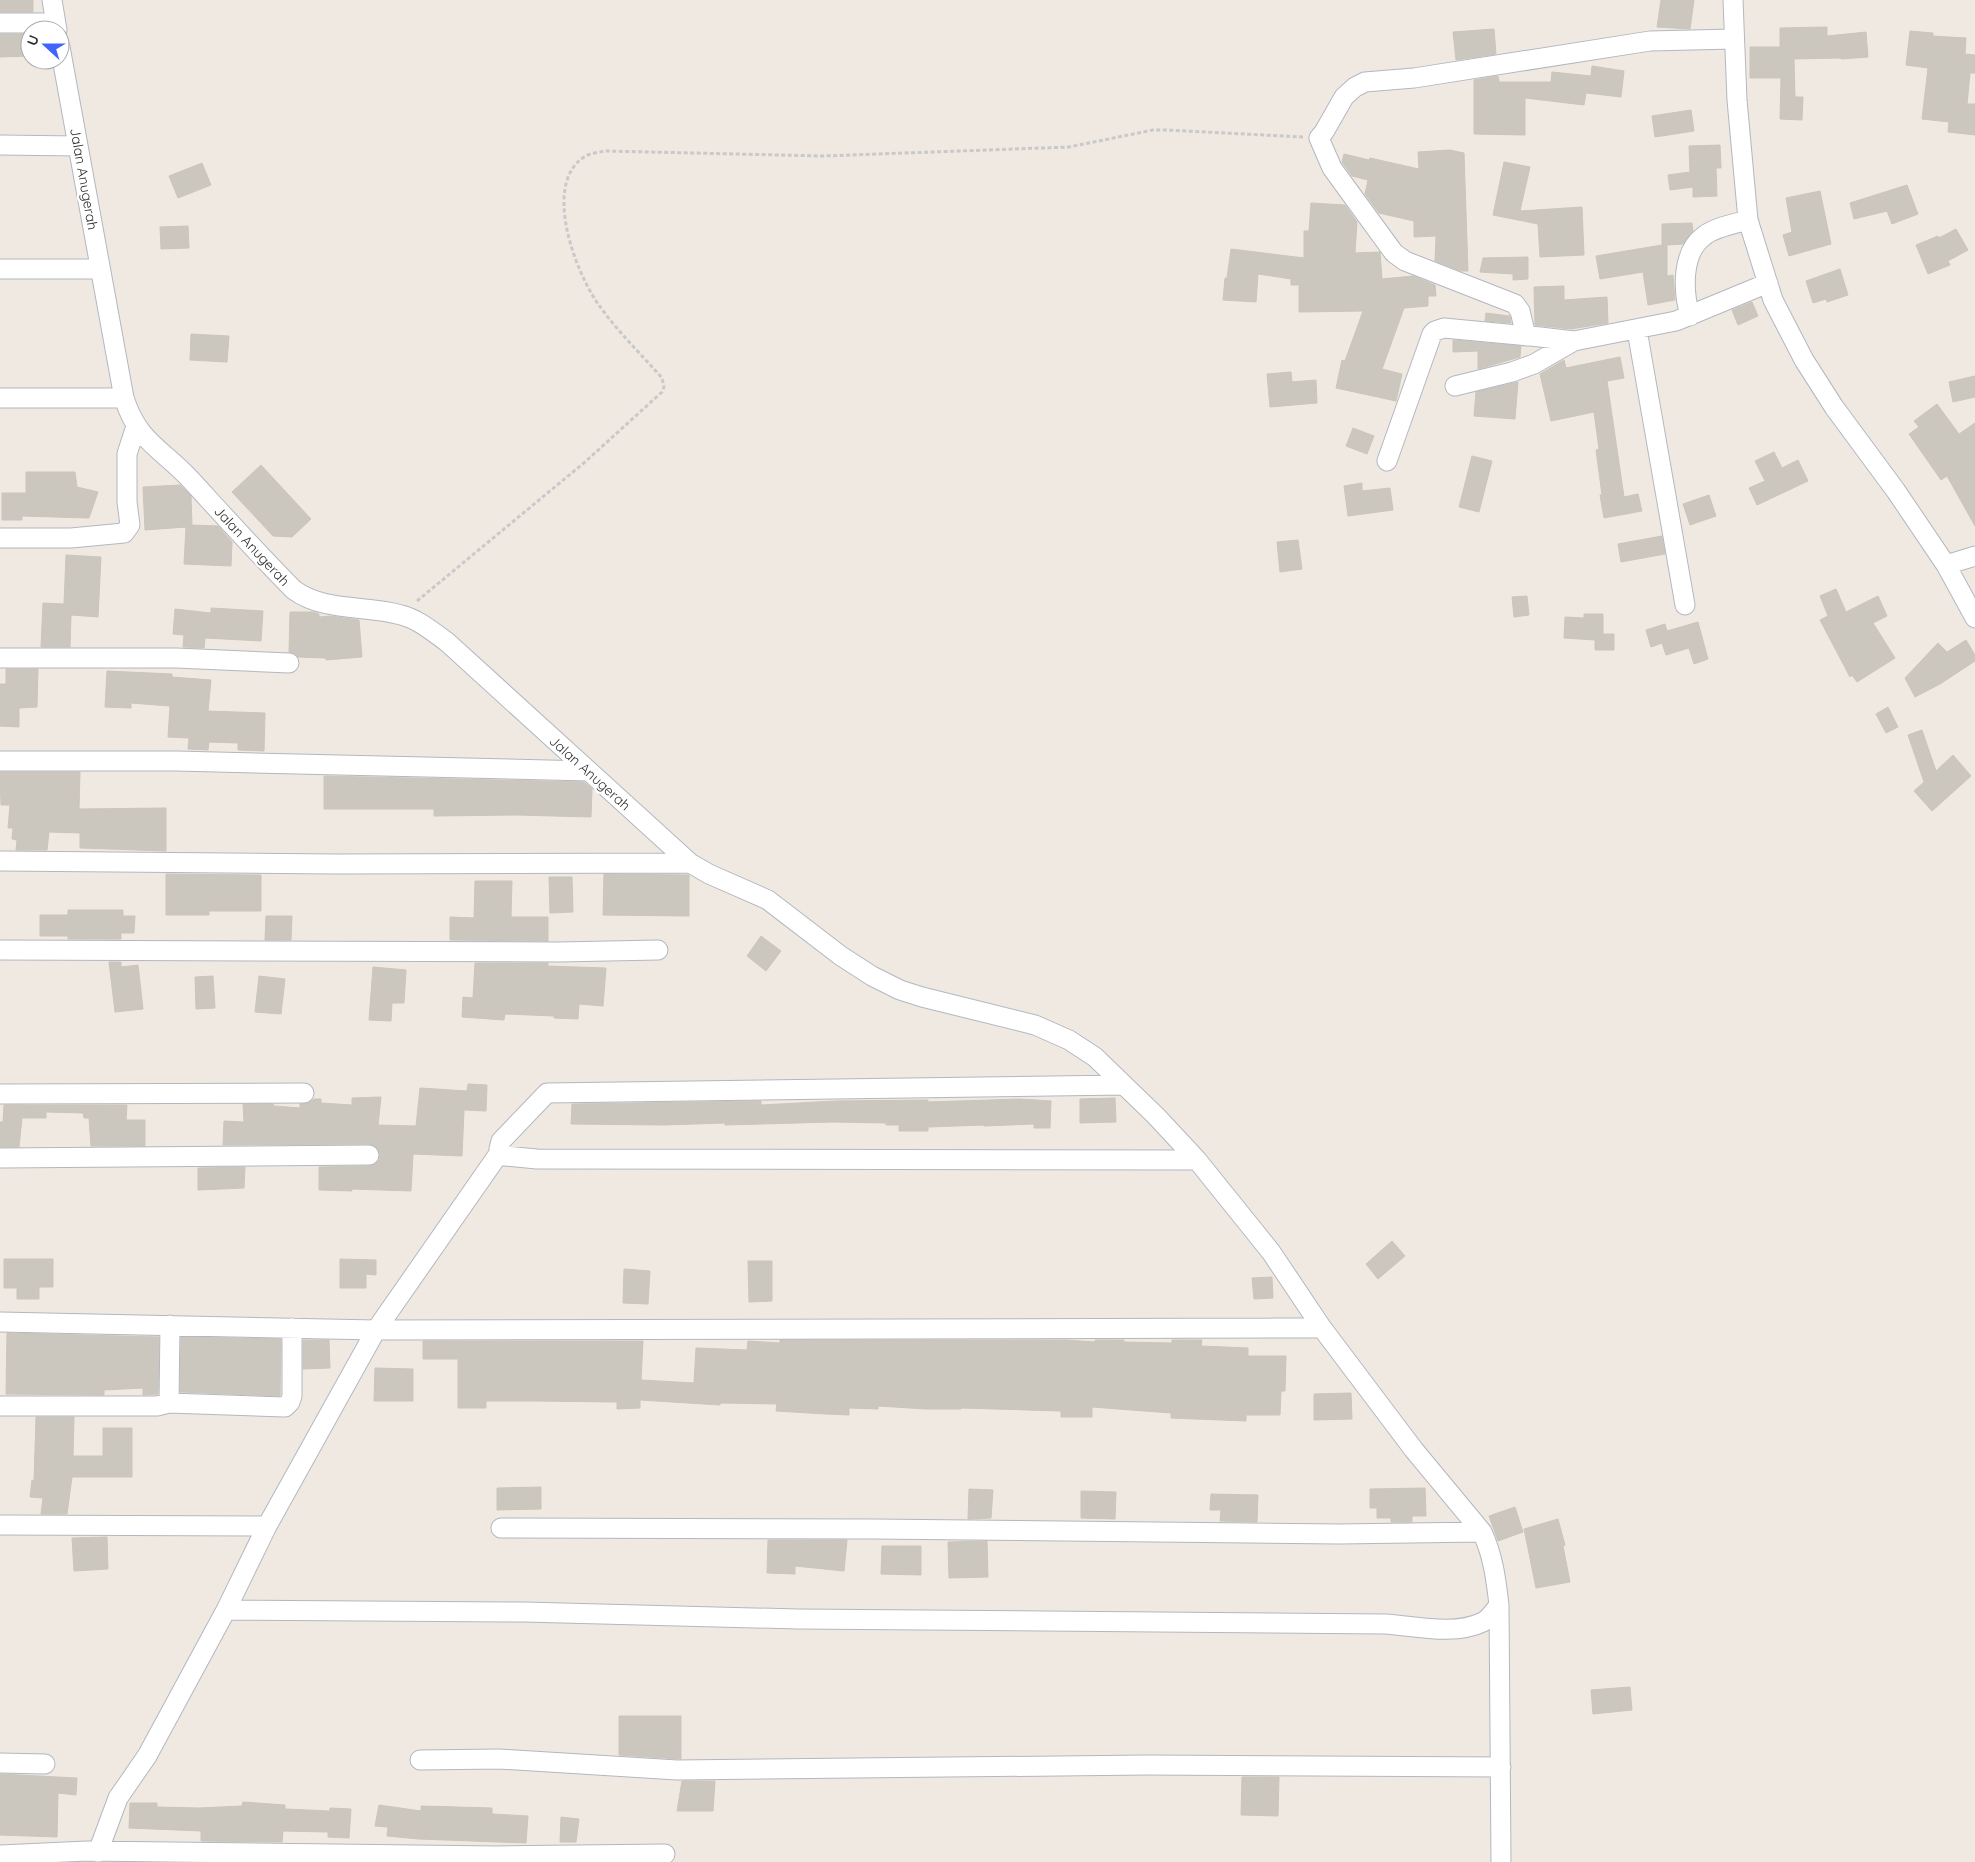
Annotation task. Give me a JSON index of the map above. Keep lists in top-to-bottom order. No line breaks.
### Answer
{"streets":{"street":["Jalan Anugerah"]},"north":"left"}
